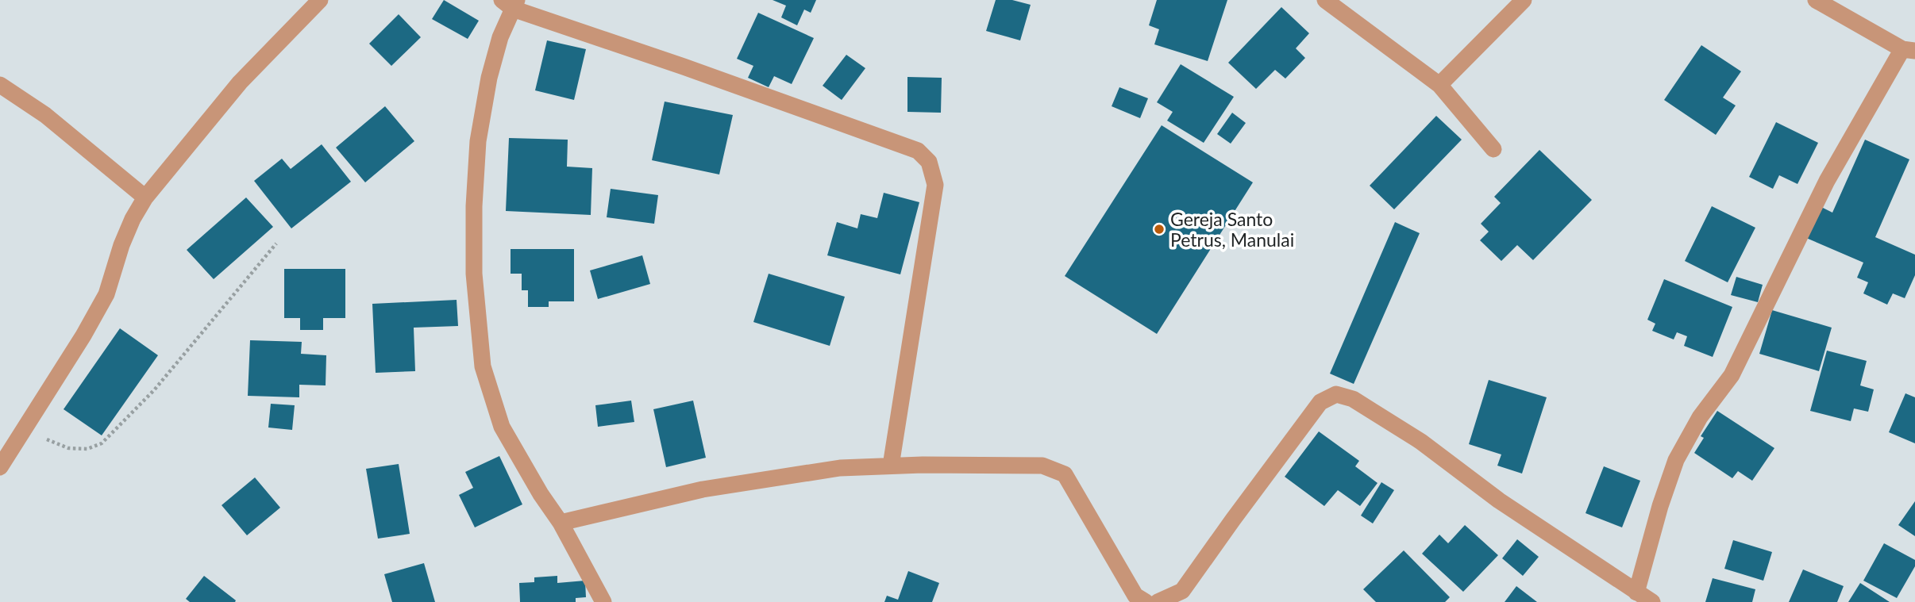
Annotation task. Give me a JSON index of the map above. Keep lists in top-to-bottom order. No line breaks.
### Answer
{"places":["Gereja Santo Petrus, Manulai"]}
